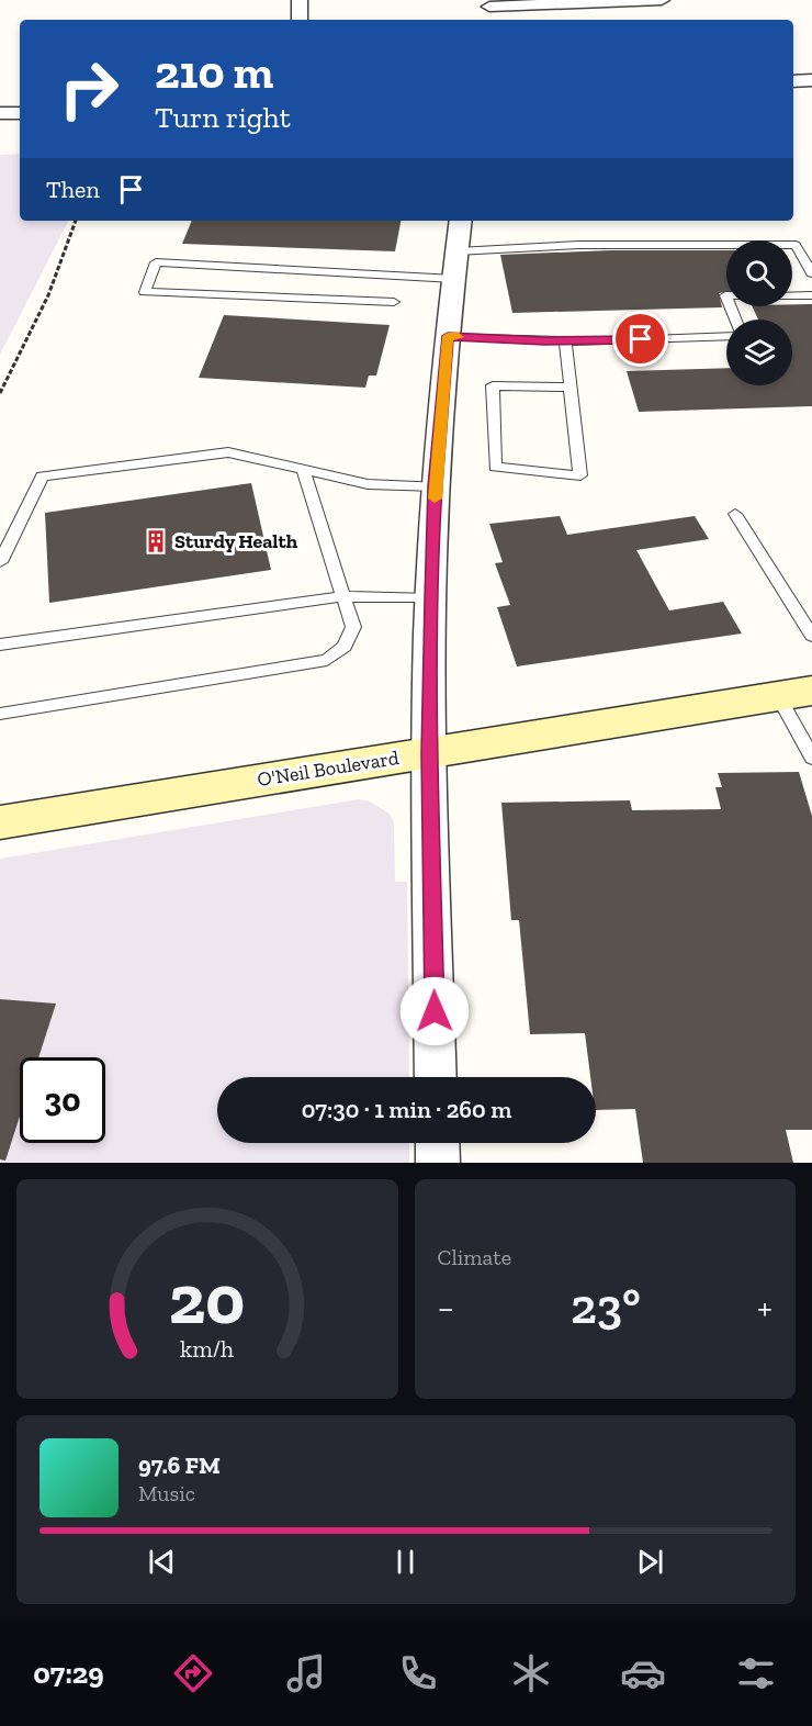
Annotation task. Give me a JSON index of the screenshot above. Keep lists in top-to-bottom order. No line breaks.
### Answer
{"streets":{"main road":["O'Neil Boulevard"]},"places":{"building":["Sturdy Health"]},"page":{"turn":["210 m","Turn right"],"then":"Then","limit":"30","trip":"07:30 · 1 min · 260 m","tile":"Climate","heat":["−","23°","+"],"song":["97.6 FM","Music"],"tabs":"07:29","gauge":["20","km/h"]}}
